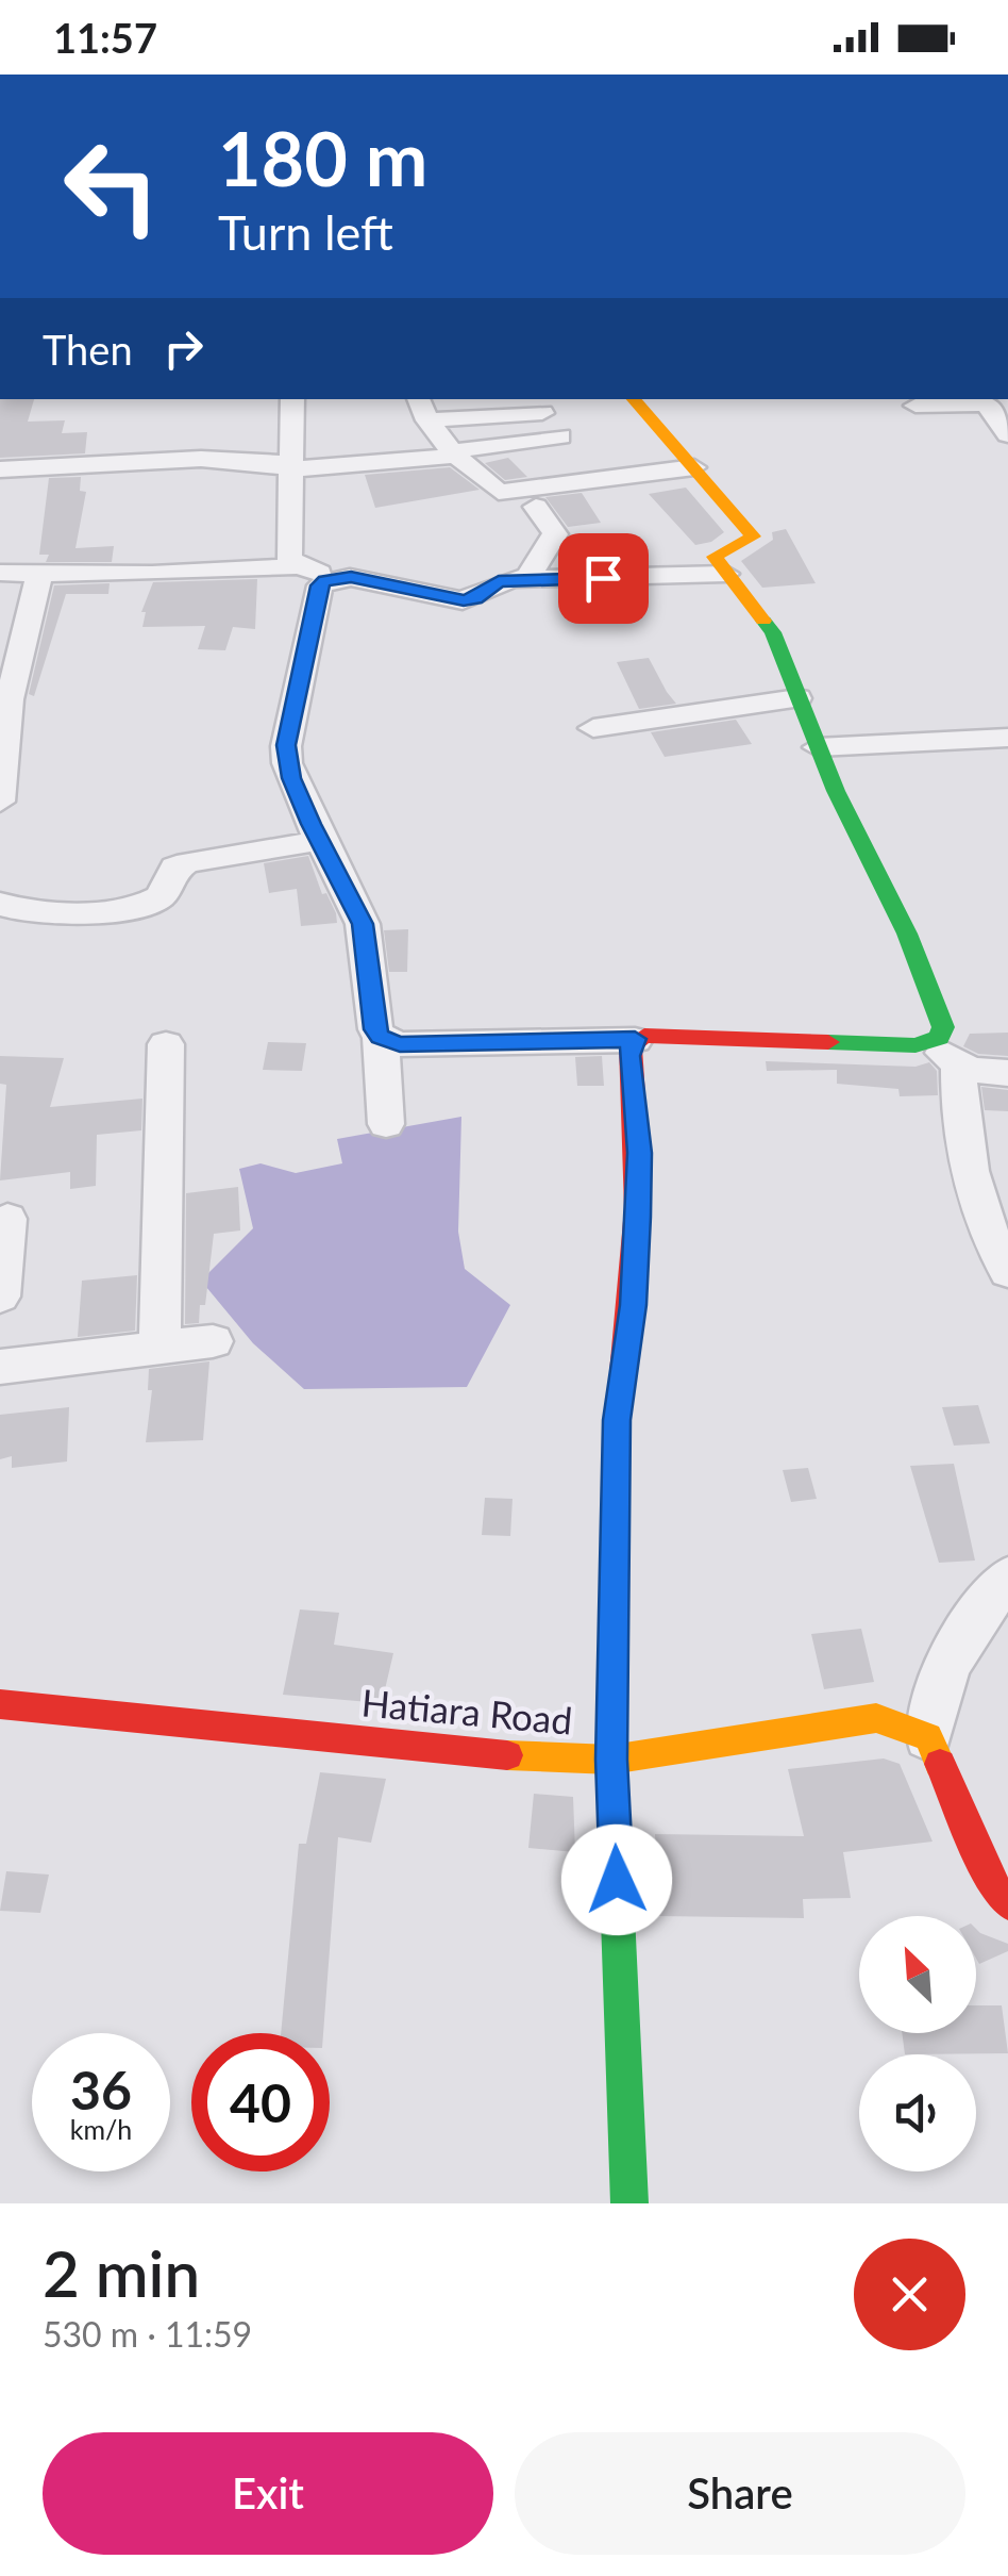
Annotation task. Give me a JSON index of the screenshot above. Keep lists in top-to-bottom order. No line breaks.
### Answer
{"streets":{"street":["Hatiara Road"]},"north":"top left","page":{"status":"11:57","turn":["180 m","Turn left"],"then":"Then","speed":"36 km/h","limit":"40","heading":["2 min","530 m · 11:59"],"buttons":["Exit","Share"]}}
